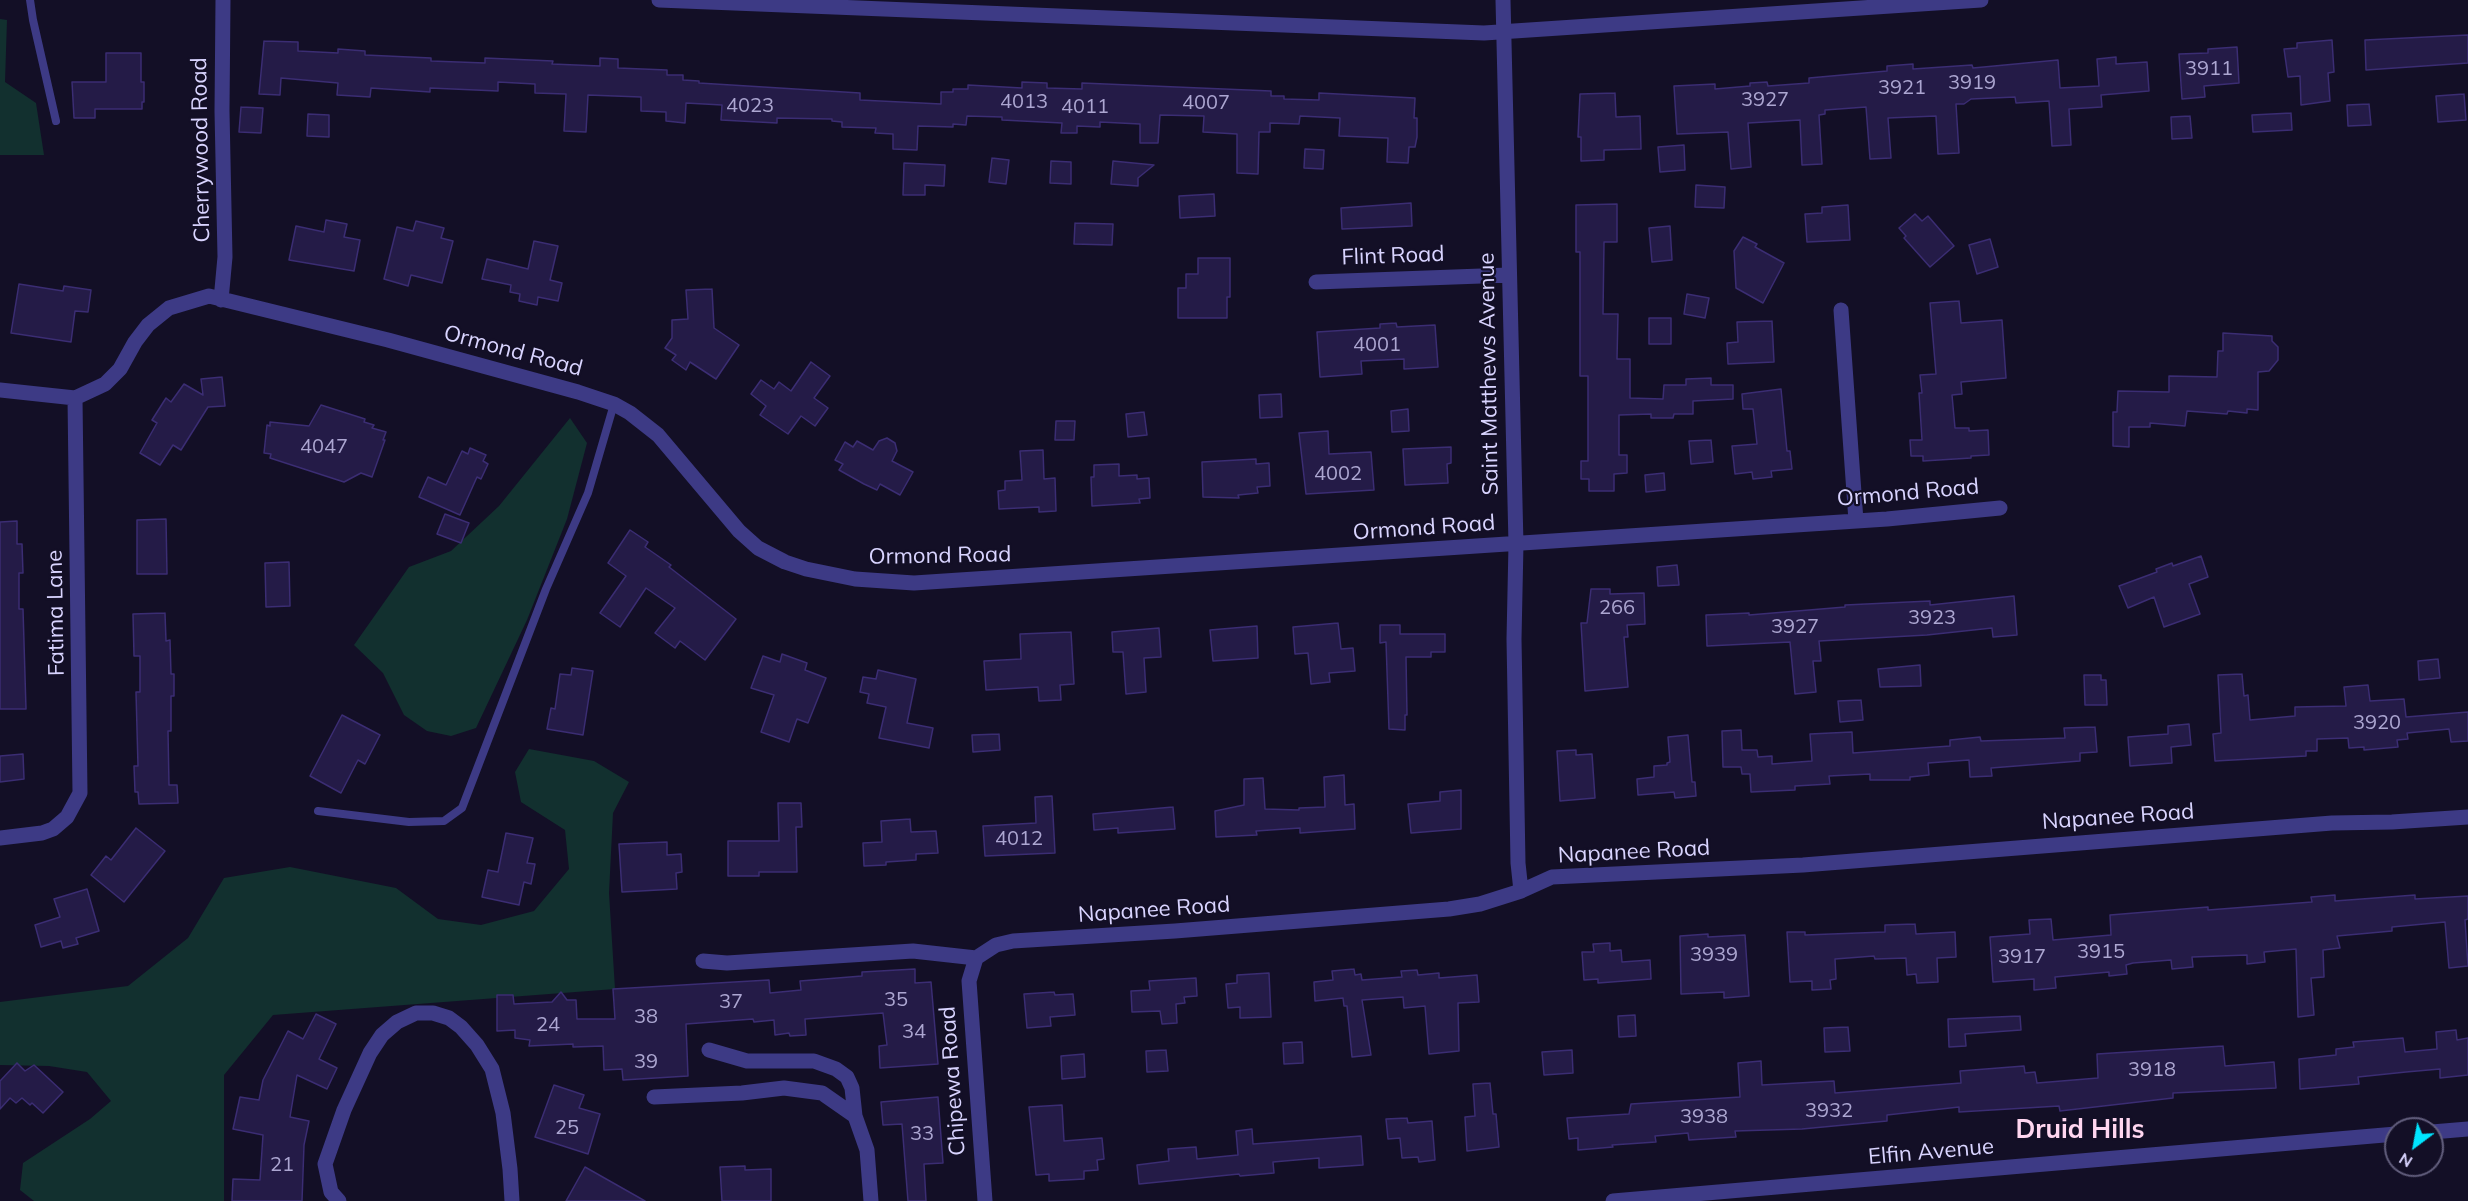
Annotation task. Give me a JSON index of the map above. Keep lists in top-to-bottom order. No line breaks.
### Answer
{"streets":{"street":["Cherrywood Road","Flint Road","Ormond Road","Saint Matthews Avenue","Fatima Lane","Napanee Road","Chipewa Road","Elfin Avenue"]},"crossings":[["Cherrywood Road","Ormond Road"],["Flint Road","Saint Matthews Avenue"],["Ormond Road","Saint Matthews Avenue"],["Ormond Road","Fatima Lane"],["Saint Matthews Avenue","Napanee Road"],["Napanee Road","Chipewa Road"]],"districts":["Druid Hills"],"house_numbers":["3911","3919","3921","3927","4013","4007","4023","4011","4001","4047","4002","266","3923","3927","3920","4012","3915","3939","3917","35","37","38","24","34","39","3918","3932","3938","25","33","21"],"north":"bottom left"}
